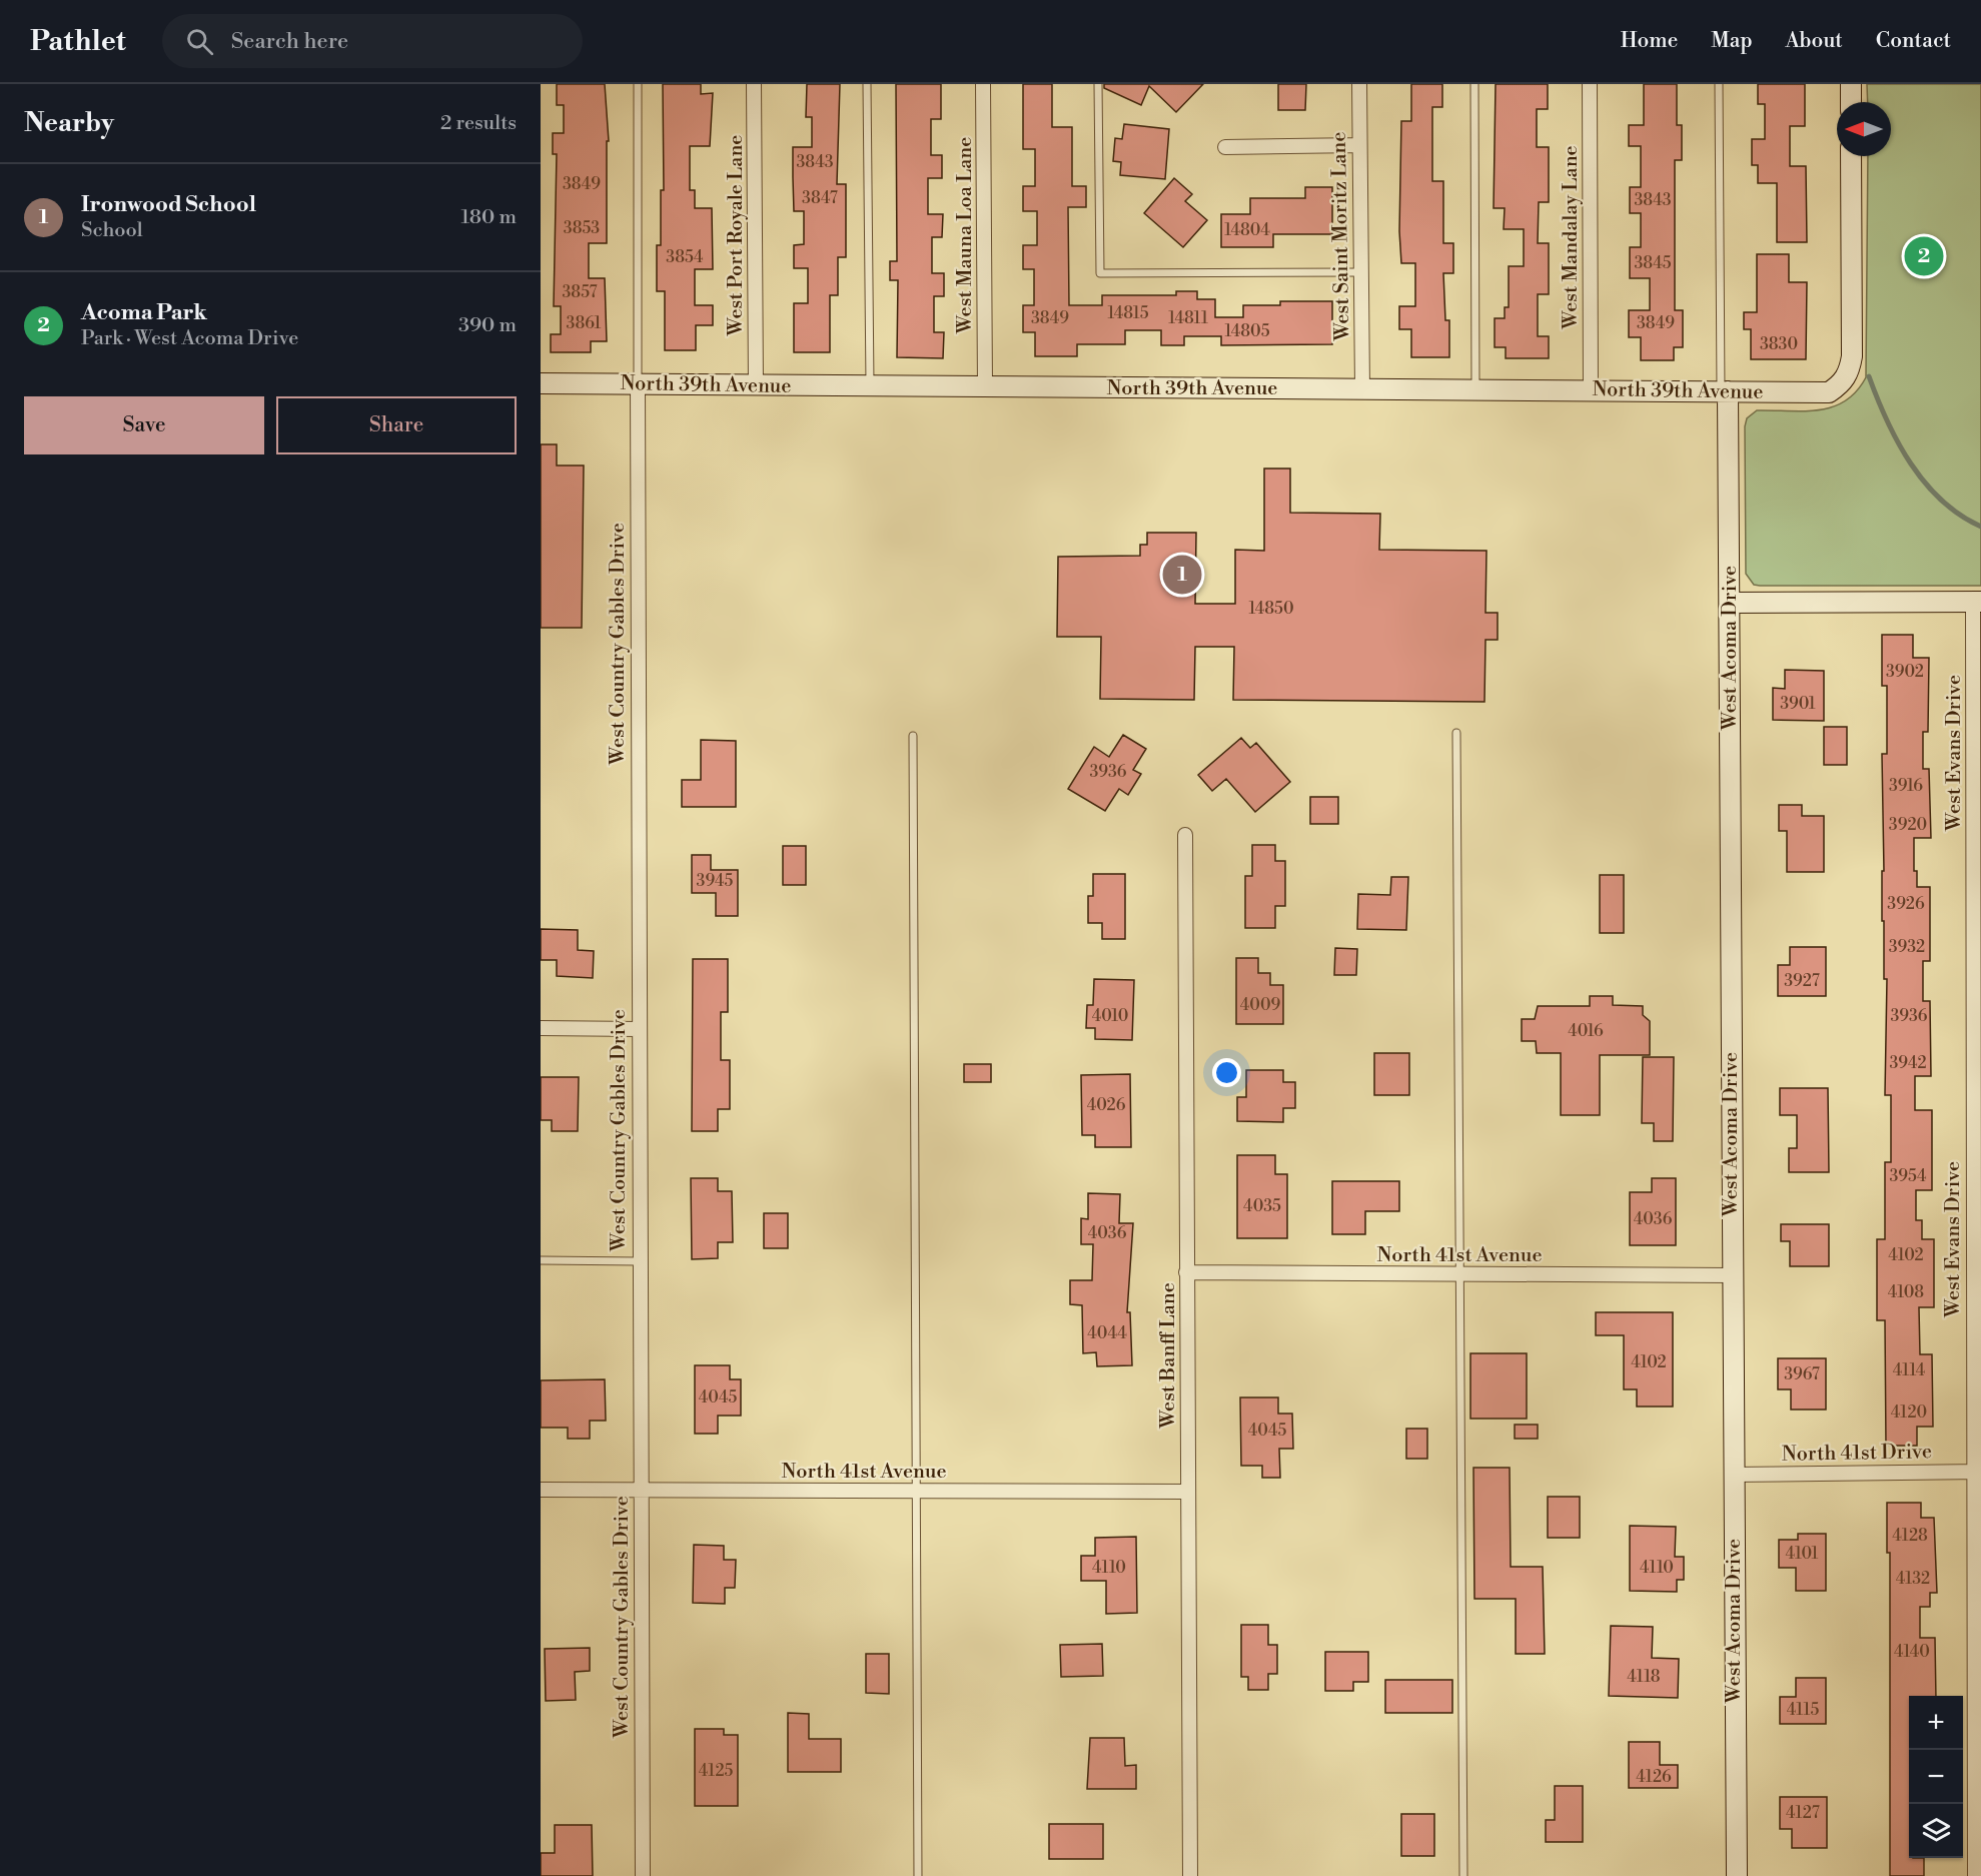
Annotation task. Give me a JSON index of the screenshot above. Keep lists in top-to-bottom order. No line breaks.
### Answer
{"streets":{"street":["West Port Royale Lane","West Mauna Loa Lane","West Saint Moritz Lane","West Mandalay Lane","North 39th Avenue","West Country Gables Drive","West Acoma Drive","West Evans Drive","North 41st Avenue","West Banff Lane","North 41st Drive"]},"crossings":[["West Port Royale Lane","North 39th Avenue"],["West Mauna Loa Lane","North 39th Avenue"],["West Saint Moritz Lane","North 39th Avenue"],["West Mandalay Lane","North 39th Avenue"],["North 39th Avenue","West Country Gables Drive"],["North 39th Avenue","West Acoma Drive"],["West Country Gables Drive","North 41st Avenue"],["West Acoma Drive","North 41st Avenue"],["West Acoma Drive","North 41st Drive"],["West Evans Drive","North 41st Drive"],["North 41st Avenue","West Banff Lane"]],"house_numbers":["3843","3849","3847","3843","3853","14804","3854","3845","3857","14815","3849","14811","3861","3849","14805","3830","14850","3902","3901","3936","3916","3920","3945","3926","3932","3927","4009","4010","3936","4016","3942","4026","3954","4035","4036","4036","4102","4108","4044","4102","4114","3967","4045","4120","4045","4128","4101","4110","4110","4132","4140","4118","4115","4125","4126","4127"],"north":"left","page":{"header":"Pathlet","search":"Search here","nav":["Home","Map","About","Contact"],"heading":["Nearby","2 results"],"list":[{"mark":"1","name":"Ironwood School","note":"School","value":"180 m"},{"mark":"2","name":"Acoma Park","note":"Park · West Acoma Drive","value":"390 m"}],"pins":["2","1"],"buttons":["Save","Share"],"map_buttons":["+","−"]}}
